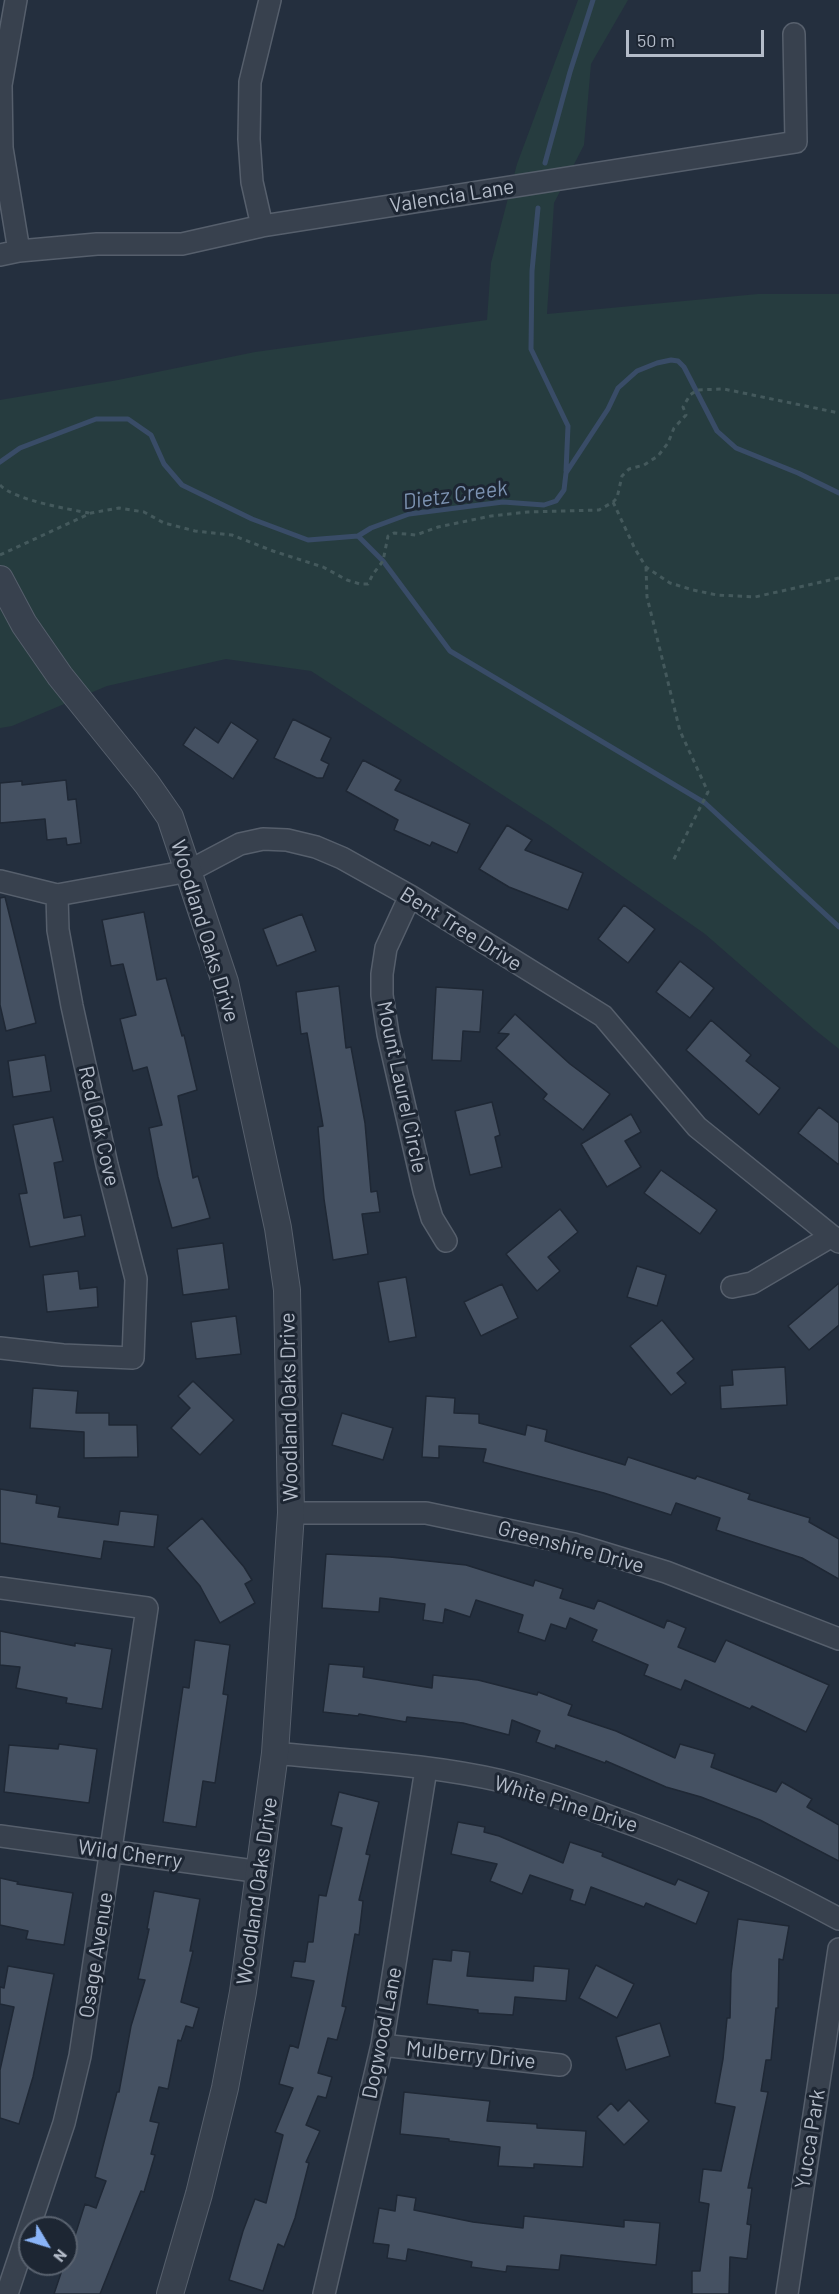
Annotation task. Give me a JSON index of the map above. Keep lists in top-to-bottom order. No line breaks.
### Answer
{"streets":{"street":["Valencia Lane","Bent Tree Drive","Woodland Oaks Drive","Mount Laurel Circle","Red Oak Cove","Greenshire Drive","White Pine Drive","Wild Cherry","Osage Avenue","Dogwood Lane","Mulberry Drive","Yucca Park"]},"crossings":[["Bent Tree Drive","Woodland Oaks Drive"],["Bent Tree Drive","Mount Laurel Circle"],["Bent Tree Drive","Red Oak Cove"],["Woodland Oaks Drive","Greenshire Drive"],["Woodland Oaks Drive","White Pine Drive"],["Woodland Oaks Drive","Wild Cherry"],["White Pine Drive","Dogwood Lane"],["Wild Cherry","Osage Avenue"],["Dogwood Lane","Mulberry Drive"]],"water":["Dietz Creek"],"scale_bar":"50 m","north":"bottom right"}
